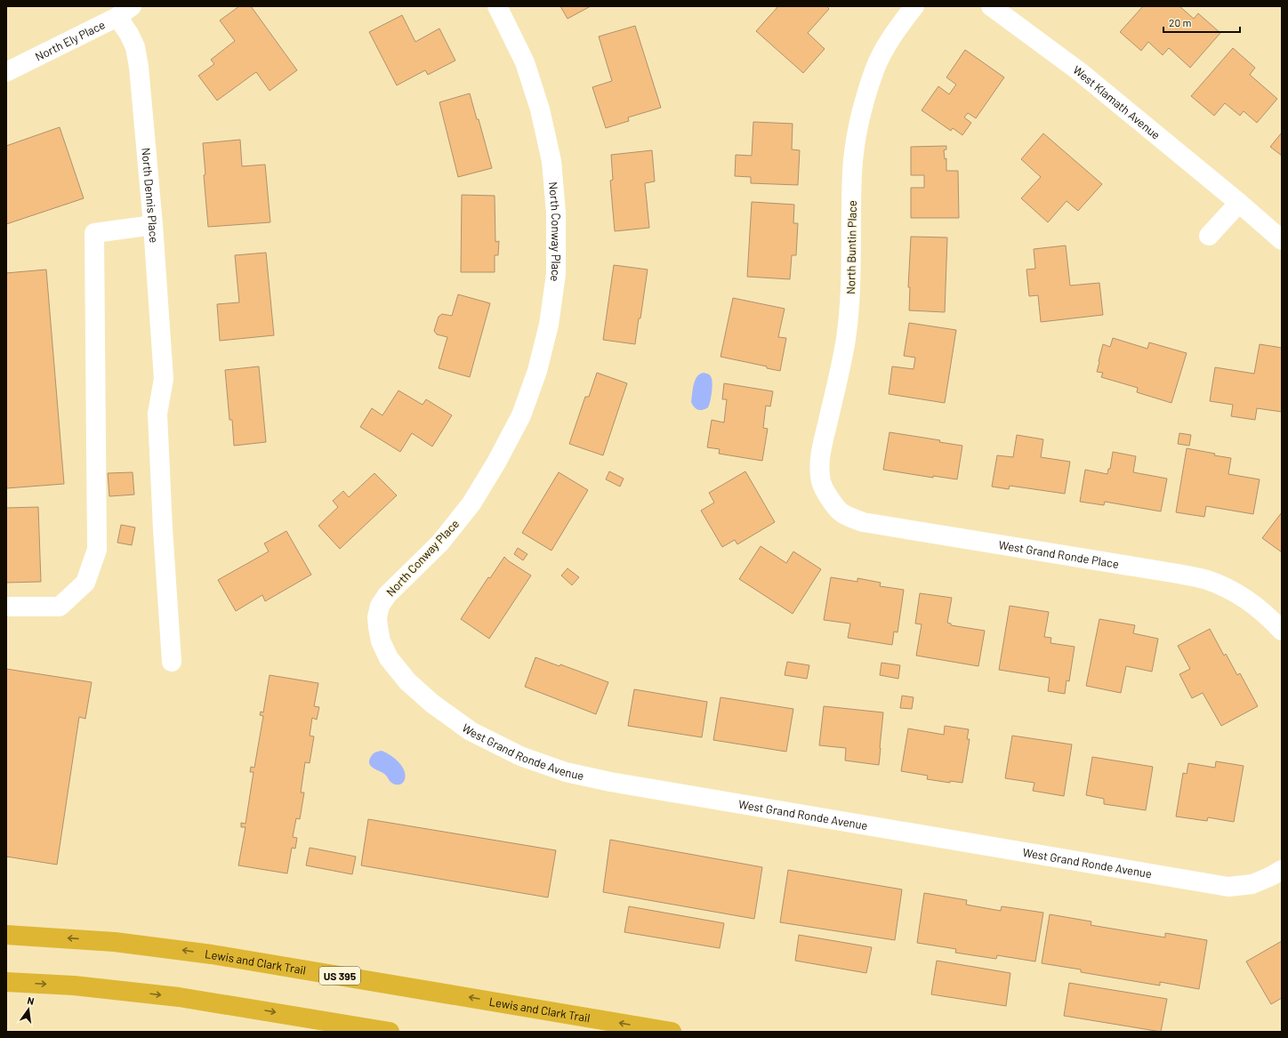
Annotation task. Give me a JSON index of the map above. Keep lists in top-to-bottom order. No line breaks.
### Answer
{"streets":{"highway":["Lewis and Clark Trail","US 395"],"street":["North Ely Place","West Klamath Avenue","North Dennis Place","North Conway Place","North Buntin Place","West Grand Ronde Place","West Grand Ronde Avenue"]},"crossings":[["North Ely Place","North Dennis Place"],["North Conway Place","West Grand Ronde Avenue"],["North Buntin Place","West Grand Ronde Place"]],"scale_bar":"20 m","north":"top"}
